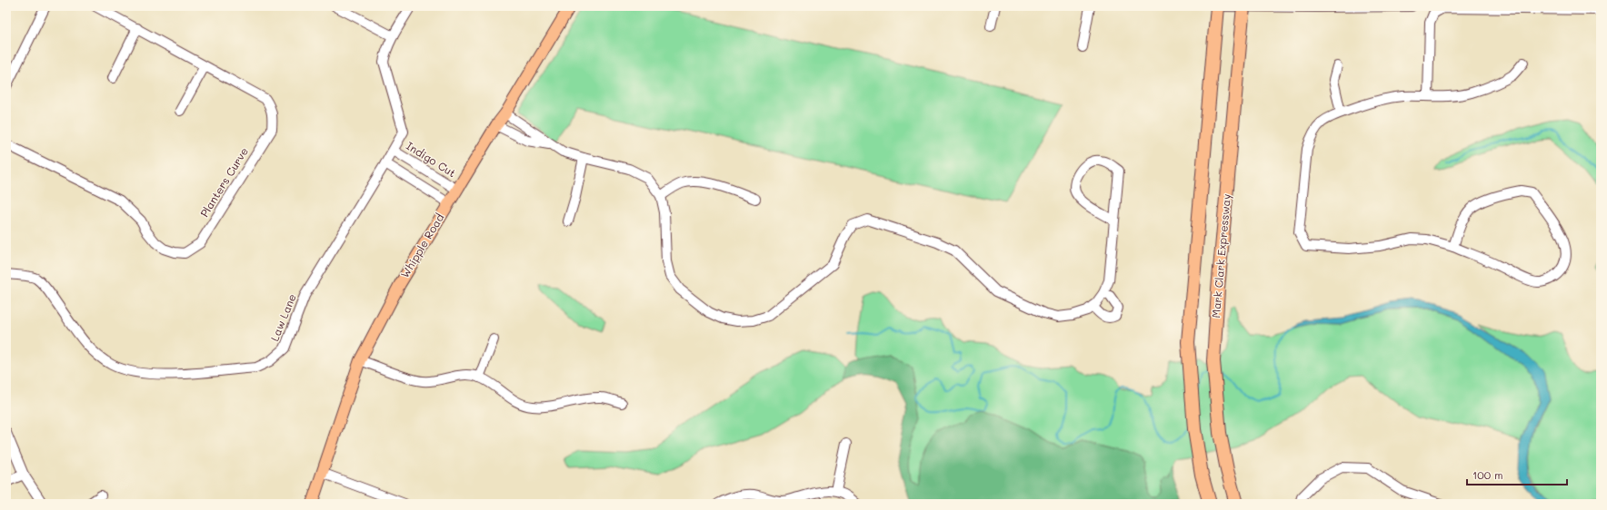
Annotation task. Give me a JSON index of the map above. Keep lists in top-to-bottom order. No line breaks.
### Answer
{"streets":{"highway":["Mark Clark Expressway"],"main road":["Whipple Road"],"street":["Indigo Cut","Planters Curve","Law Lane"]},"crossings":[["Indigo Cut","Whipple Road"],["Indigo Cut","Law Lane"]],"scale_bar":"100 m"}
